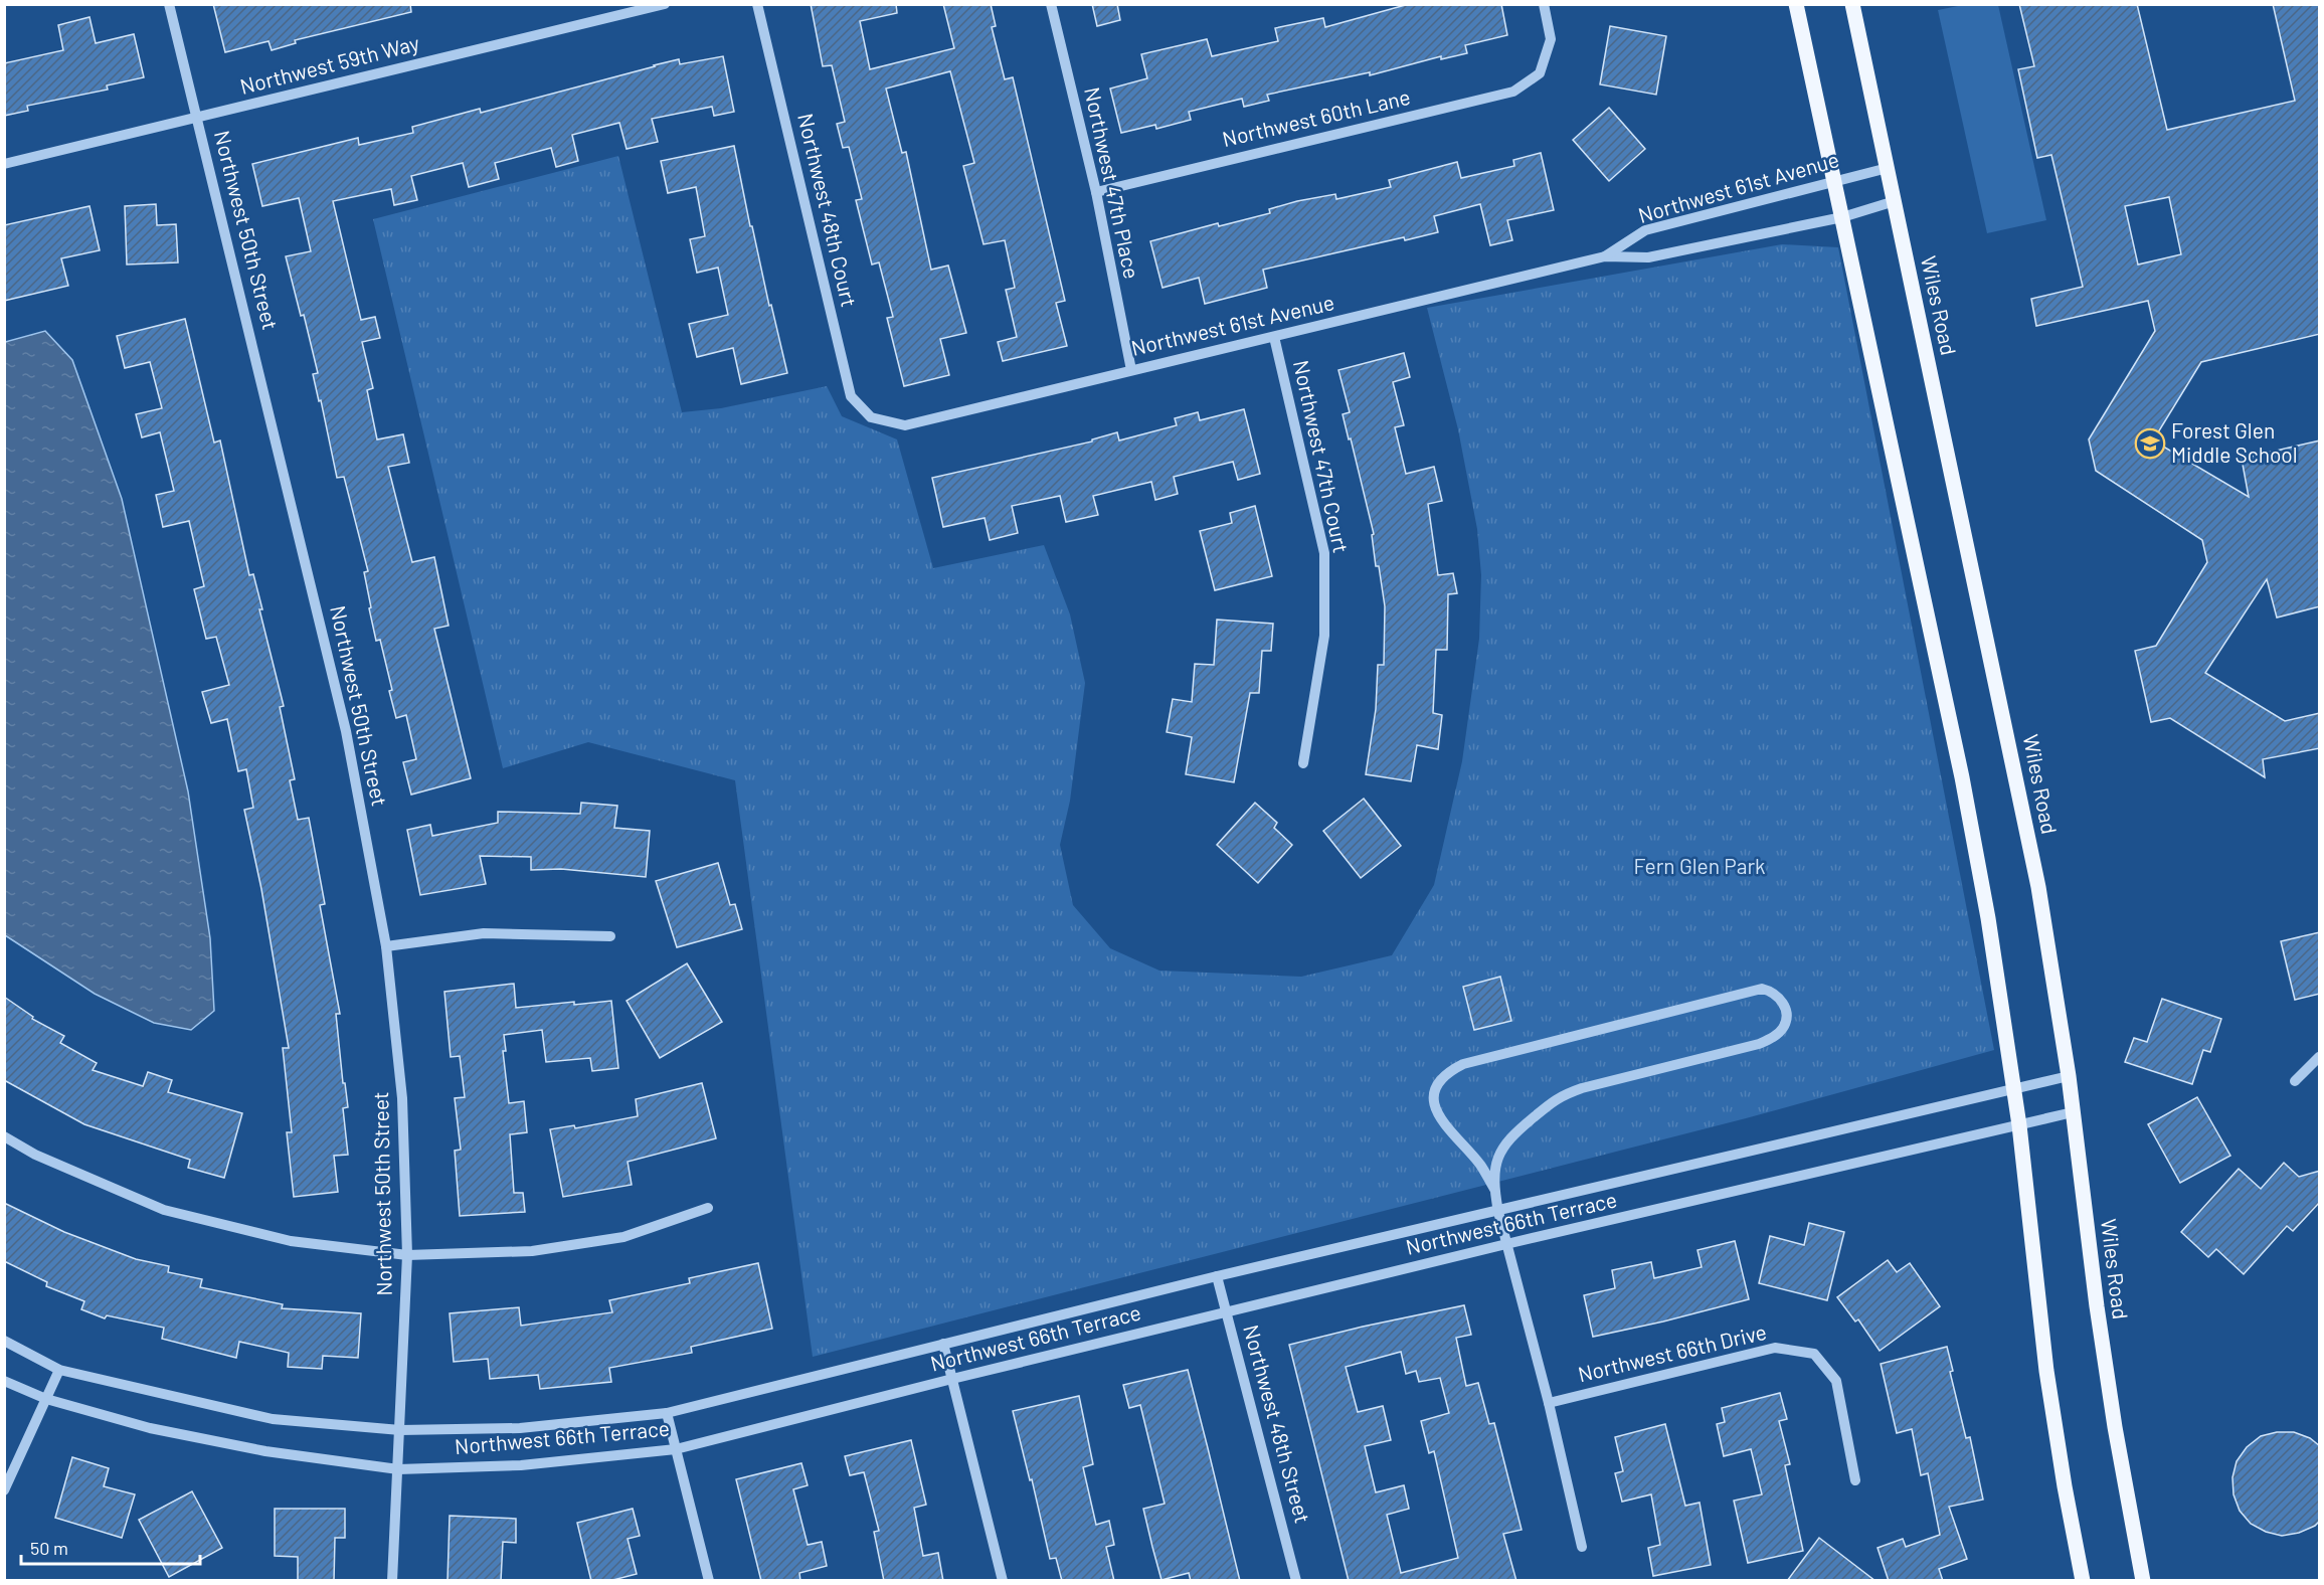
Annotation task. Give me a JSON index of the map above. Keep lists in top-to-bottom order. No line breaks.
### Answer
{"streets":{"main road":["Wiles Road"],"street":["Northwest 59th Way","Northwest 60th Lane","Northwest 47th Place","Northwest 61st Avenue","Northwest 48th Court","Northwest 50th Street","Northwest 47th Court","Northwest 66th Terrace","Northwest 66th Drive","Northwest 48th Street"]},"crossings":[["Northwest 59th Way","Northwest 50th Street"],["Northwest 60th Lane","Northwest 47th Place"],["Northwest 47th Place","Northwest 61st Avenue"],["Northwest 61st Avenue","Northwest 48th Court"],["Northwest 61st Avenue","Wiles Road"],["Northwest 61st Avenue","Northwest 47th Court"],["Northwest 50th Street","Northwest 66th Terrace"],["Wiles Road","Northwest 66th Terrace"],["Northwest 66th Terrace","Northwest 48th Street"]],"parks":["Fern Glen Park"],"places":{"school or university":["Forest Glen Middle School"]},"scale_bar":"50 m"}
